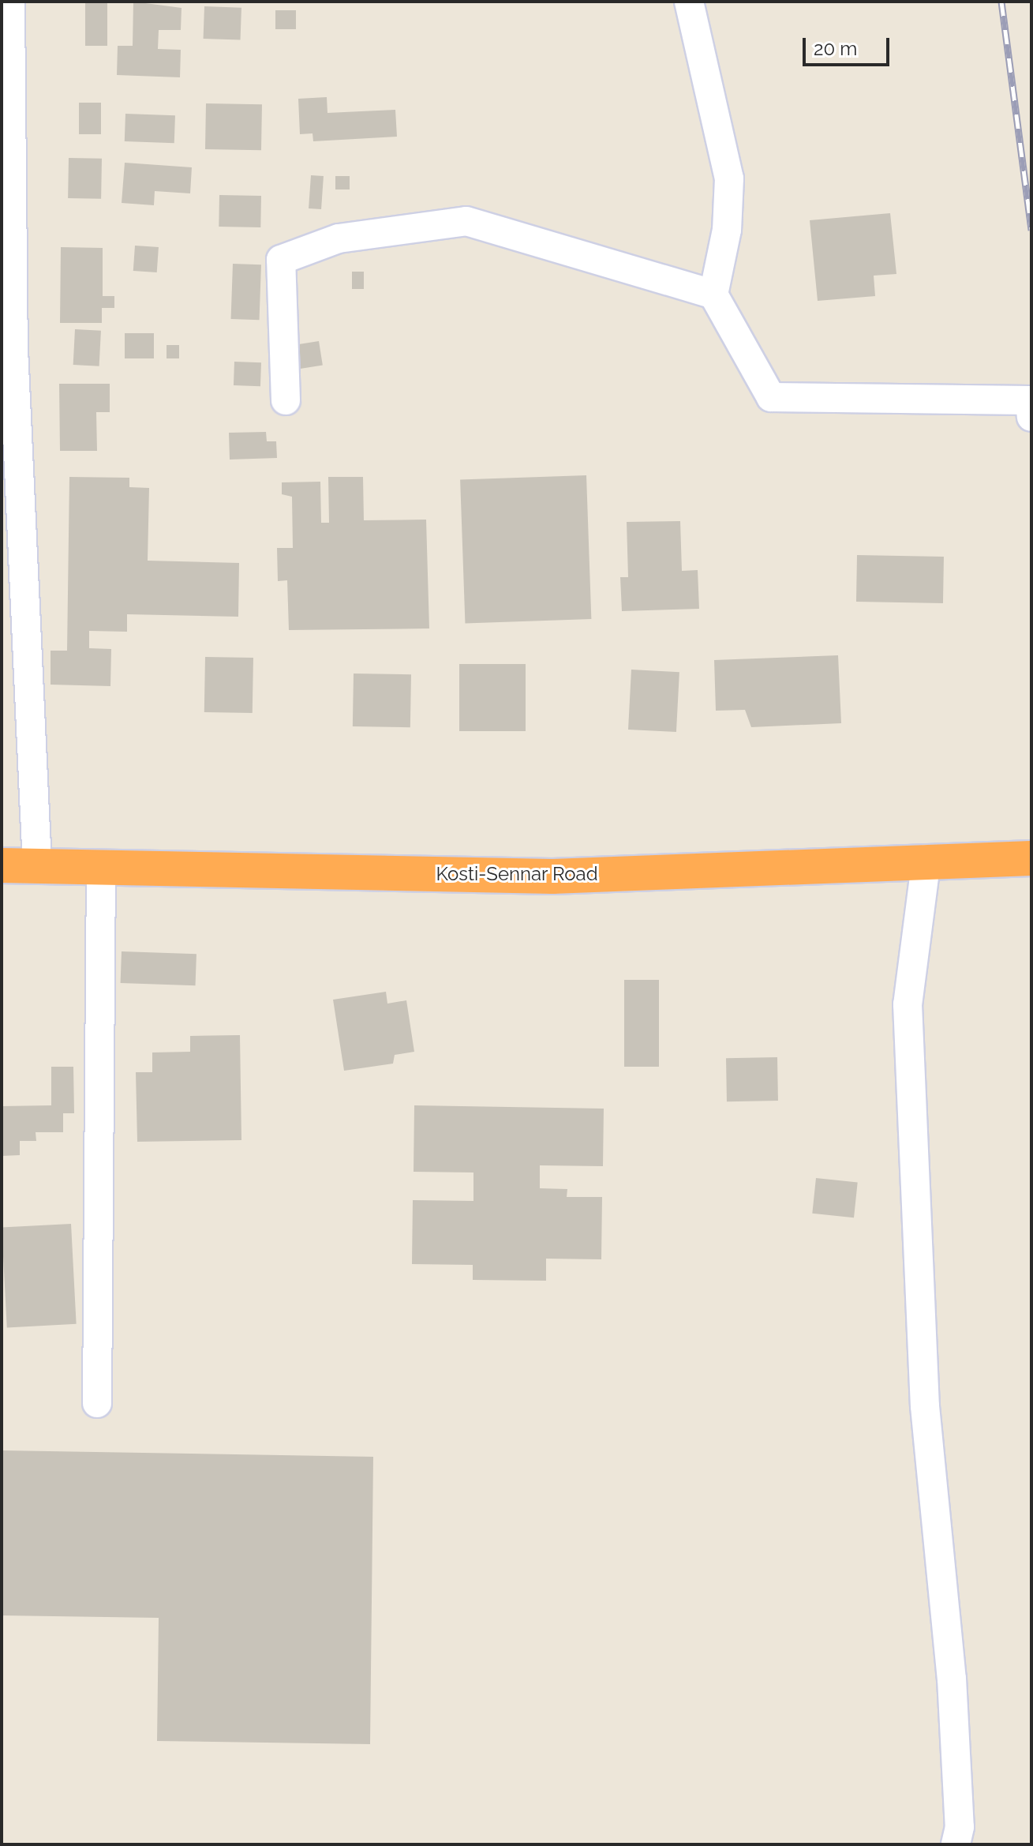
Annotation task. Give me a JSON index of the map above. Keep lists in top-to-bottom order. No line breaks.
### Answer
{"streets":{"highway":["Kosti-Sennar Road"]},"scale_bar":"20 m"}
